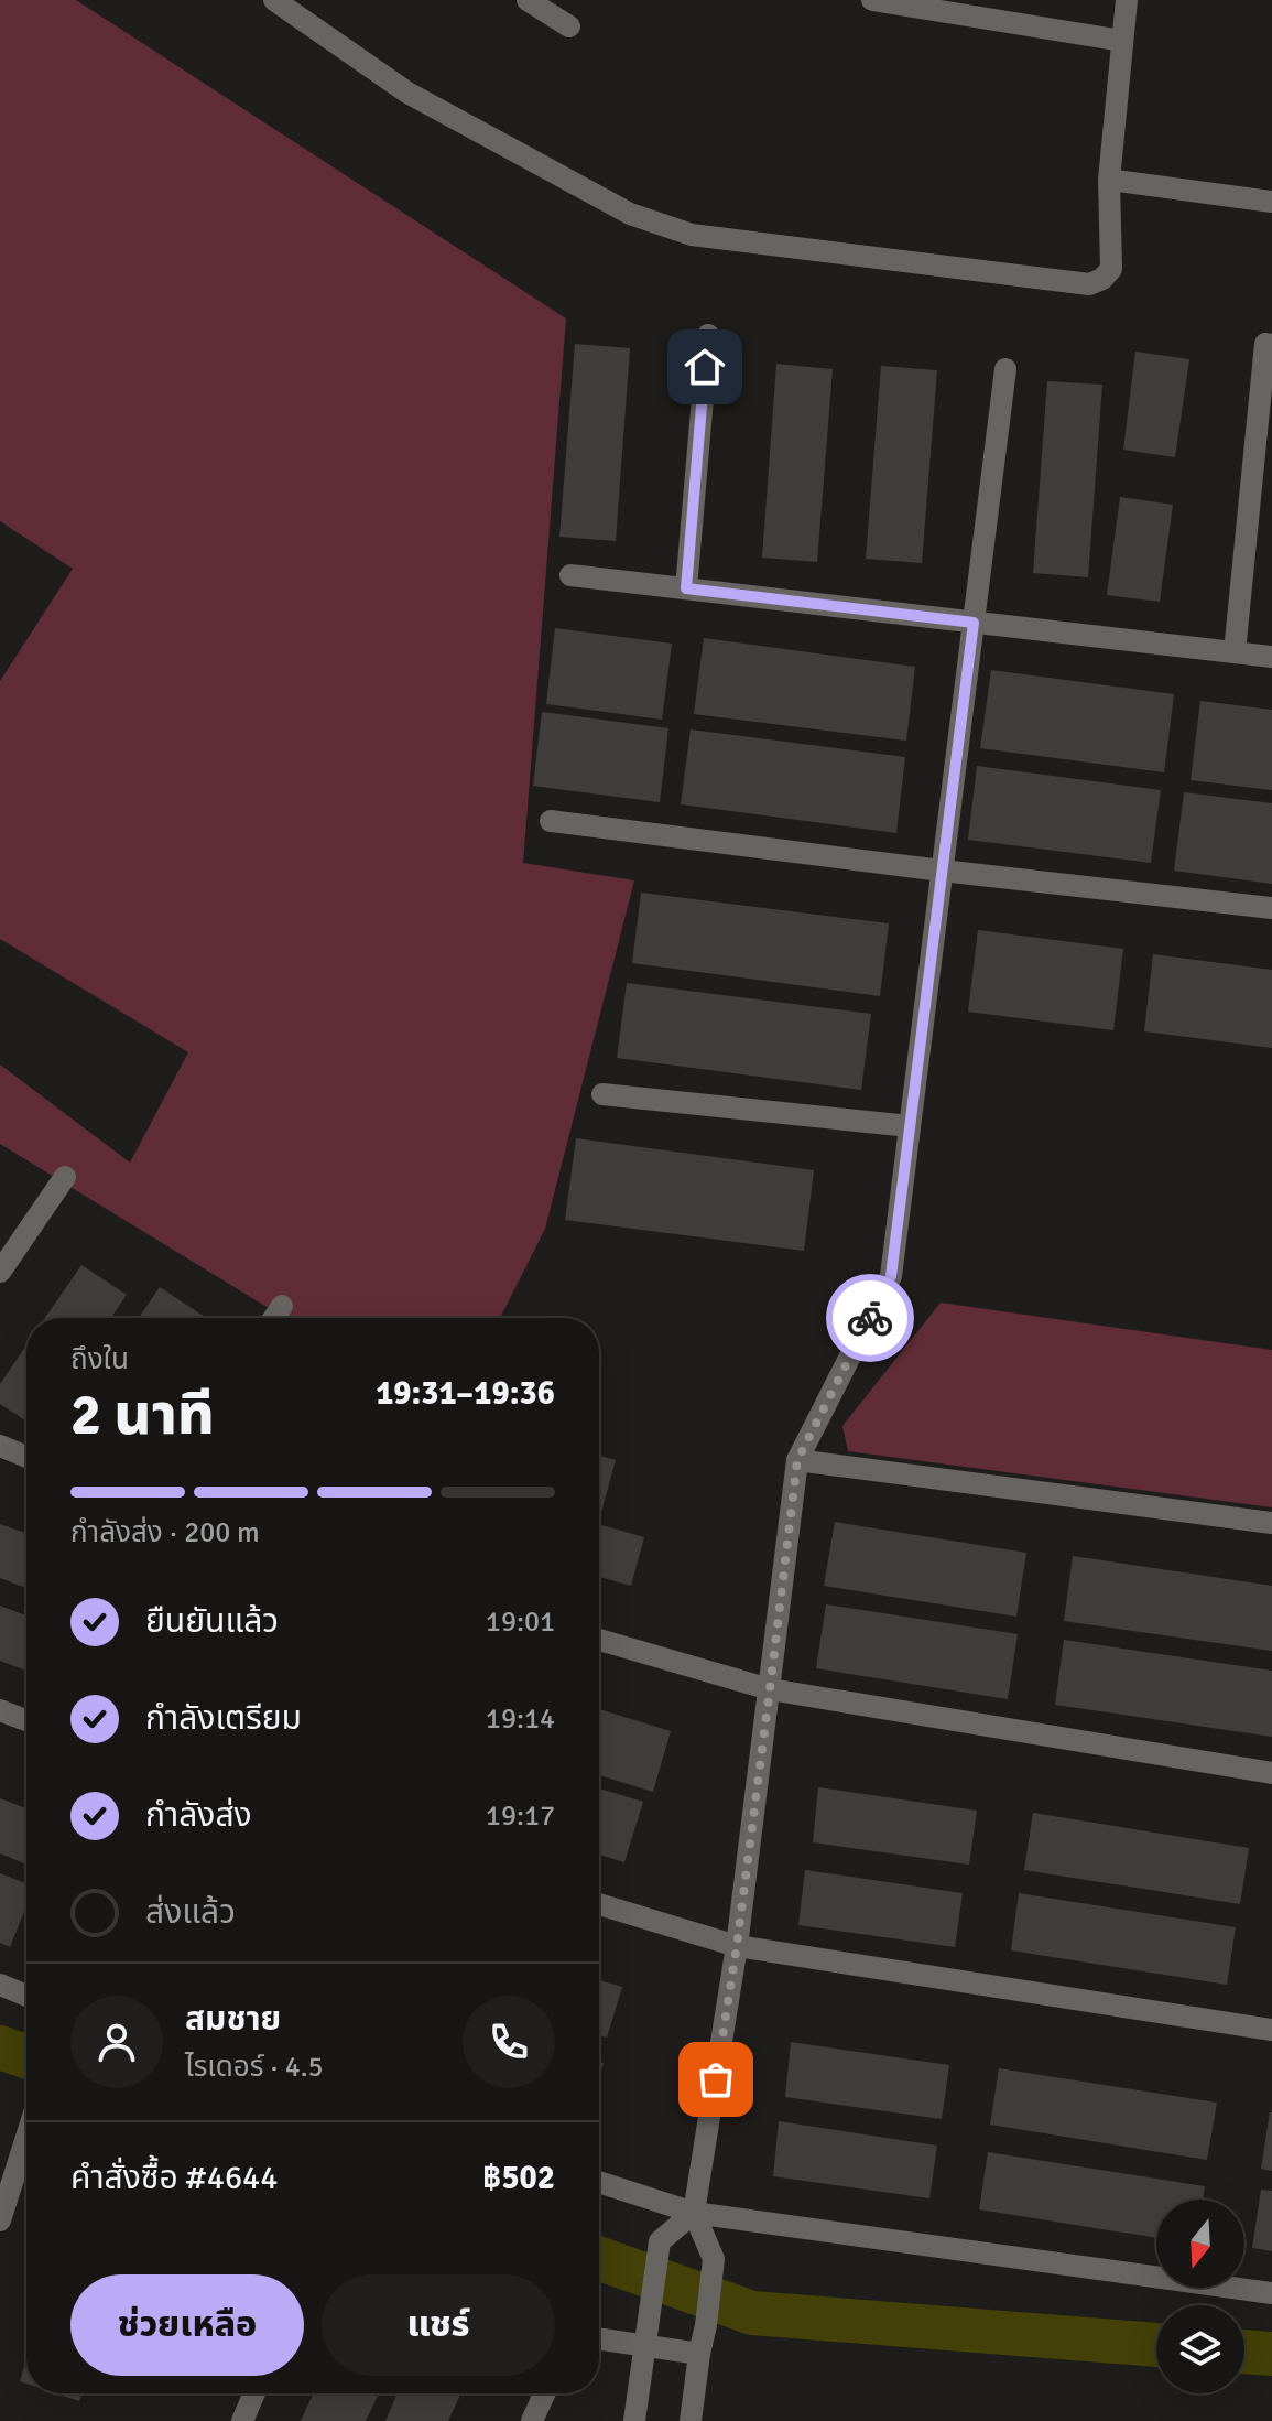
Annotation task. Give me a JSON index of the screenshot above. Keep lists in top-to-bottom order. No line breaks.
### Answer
{"north":"bottom","page":{"heading":["2 นาที","ถึงใน","19:31–19:36"],"panel":["สมชาย","ไรเดอร์ · 4.5","คำสั่งซื้อ #4644","฿502"],"bar":"กำลังส่ง · 200 m","list":[["ยืนยันแล้ว","19:01"],["กำลังเตรียม","19:14"],["กำลังส่ง","19:17"],"ส่งแล้ว"],"buttons":["ช่วยเหลือ","แชร์"]}}
